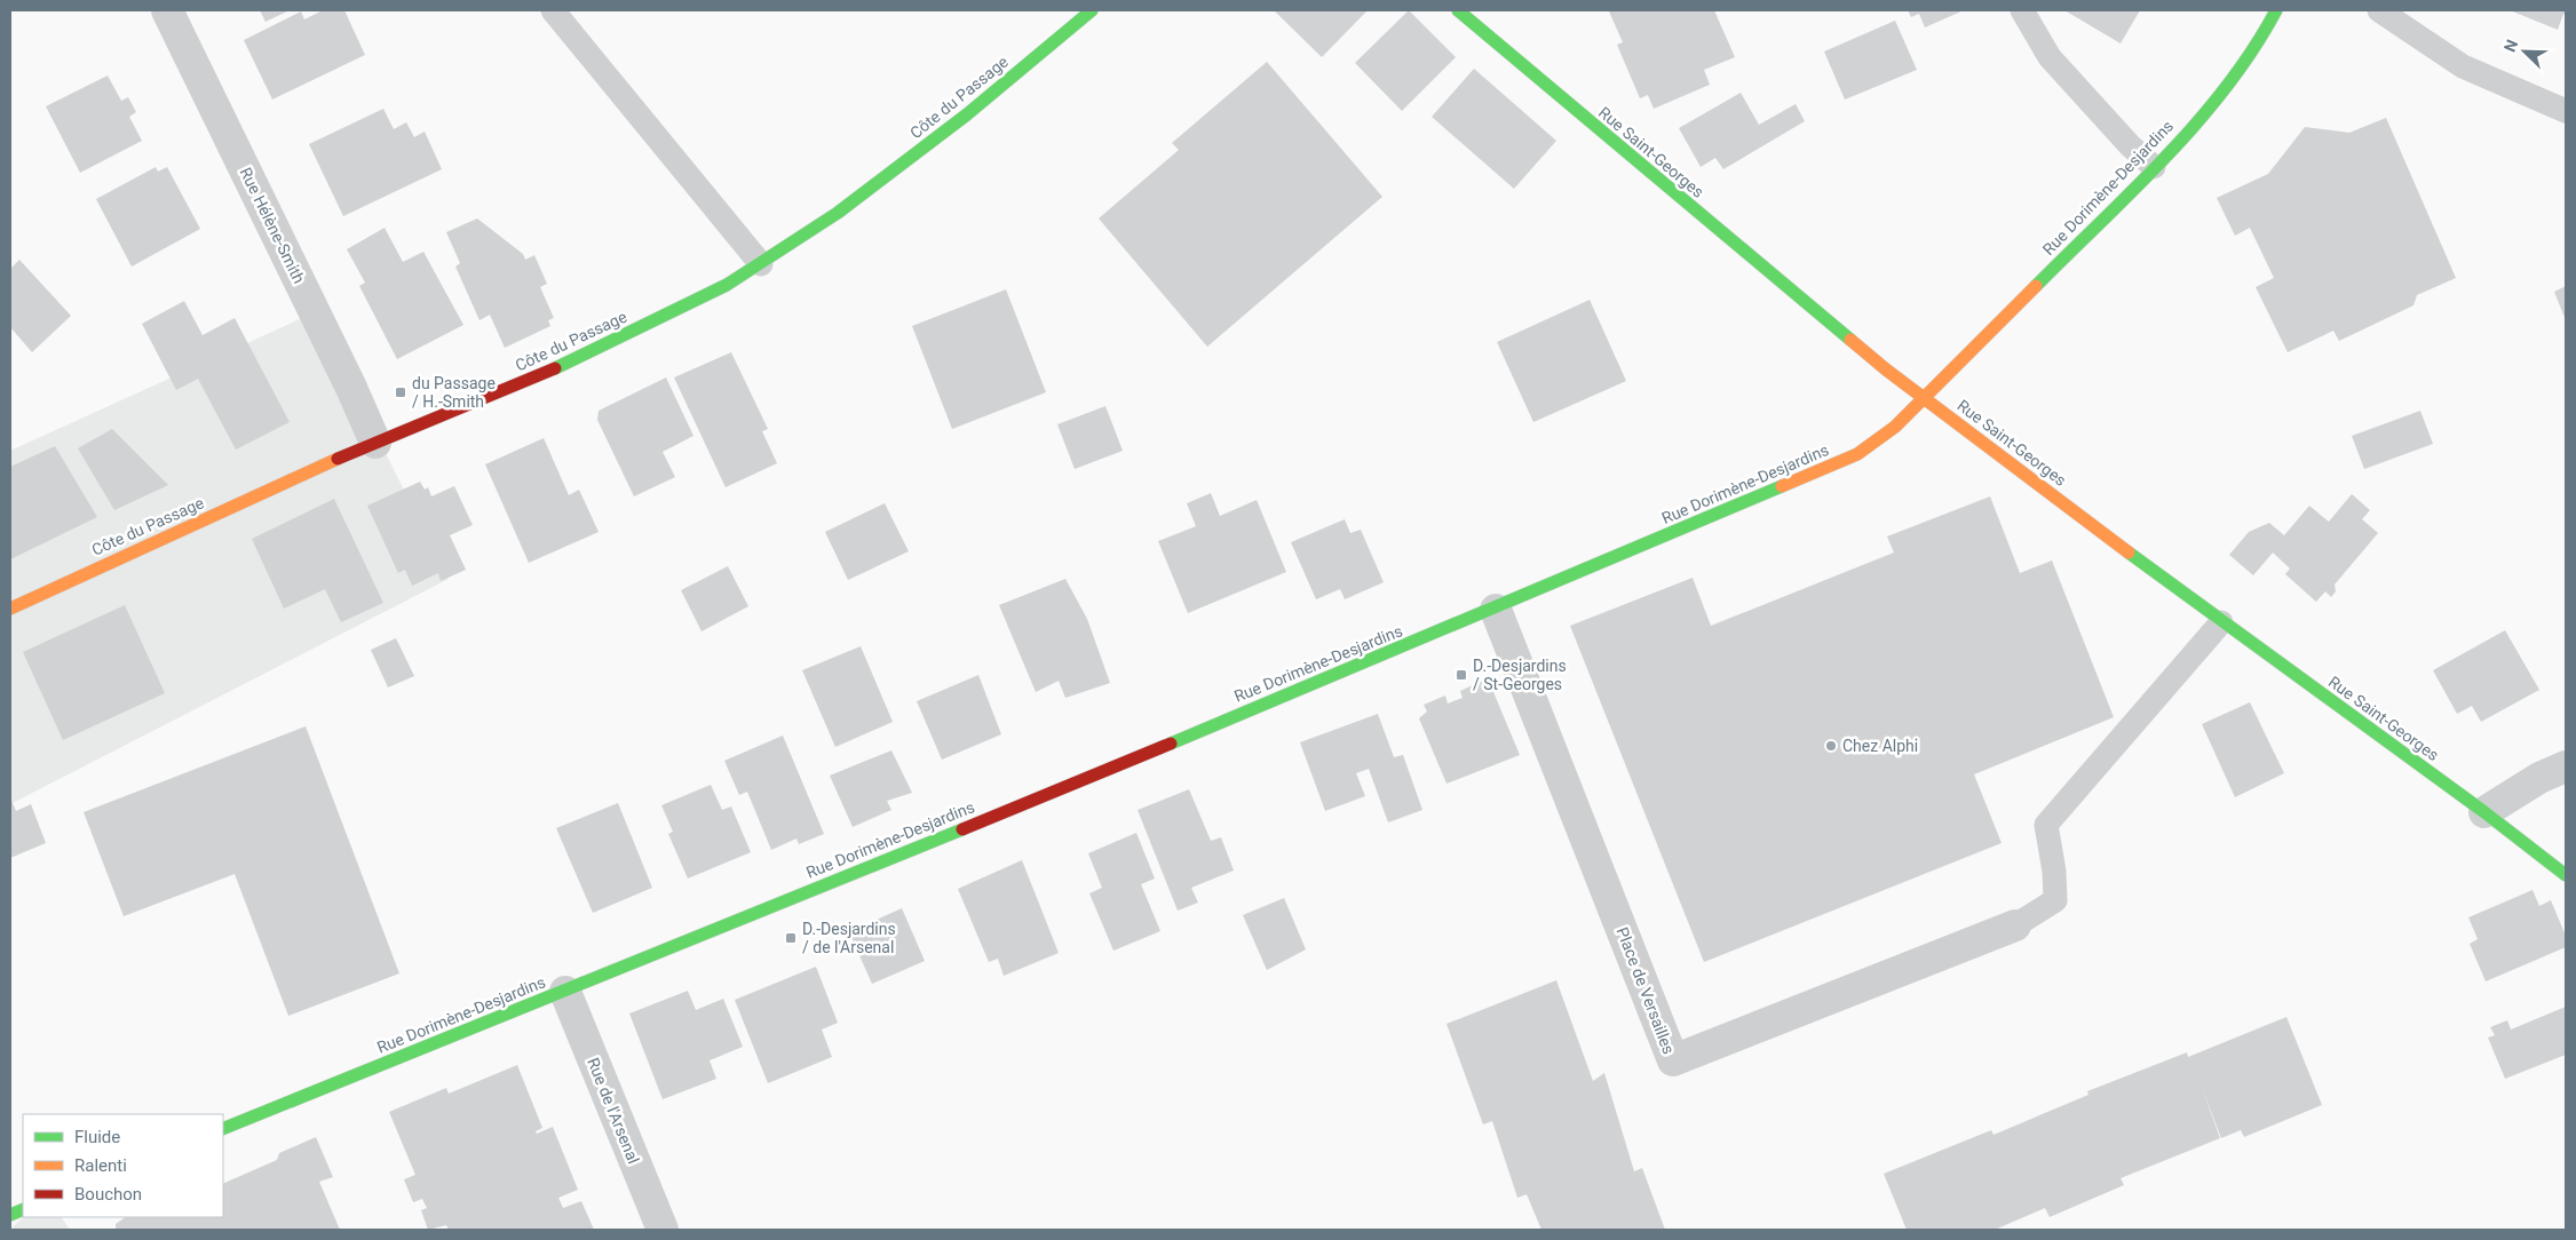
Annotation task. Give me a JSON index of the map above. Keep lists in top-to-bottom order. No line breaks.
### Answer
{"streets":{"main road":["Côte du Passage","Rue Saint-Georges","Rue Dorimène-Desjardins"],"street":["Rue Hélène-Smith","Place de Versailles","Rue de l'Arsenal"]},"crossings":[["Côte du Passage","Rue Hélène-Smith"],["Rue Saint-Georges","Rue Dorimène-Desjardins"],["Rue Dorimène-Desjardins","Place de Versailles"],["Rue Dorimène-Desjardins","Rue de l'Arsenal"]],"places":{"transit":["du Passage / H.-Smith","D.-Desjardins / St-Georges","D.-Desjardins / de l'Arsenal"],"other":["Chez Alphi"]},"legend":["Fluide","Ralenti","Bouchon"],"north":"top left"}
